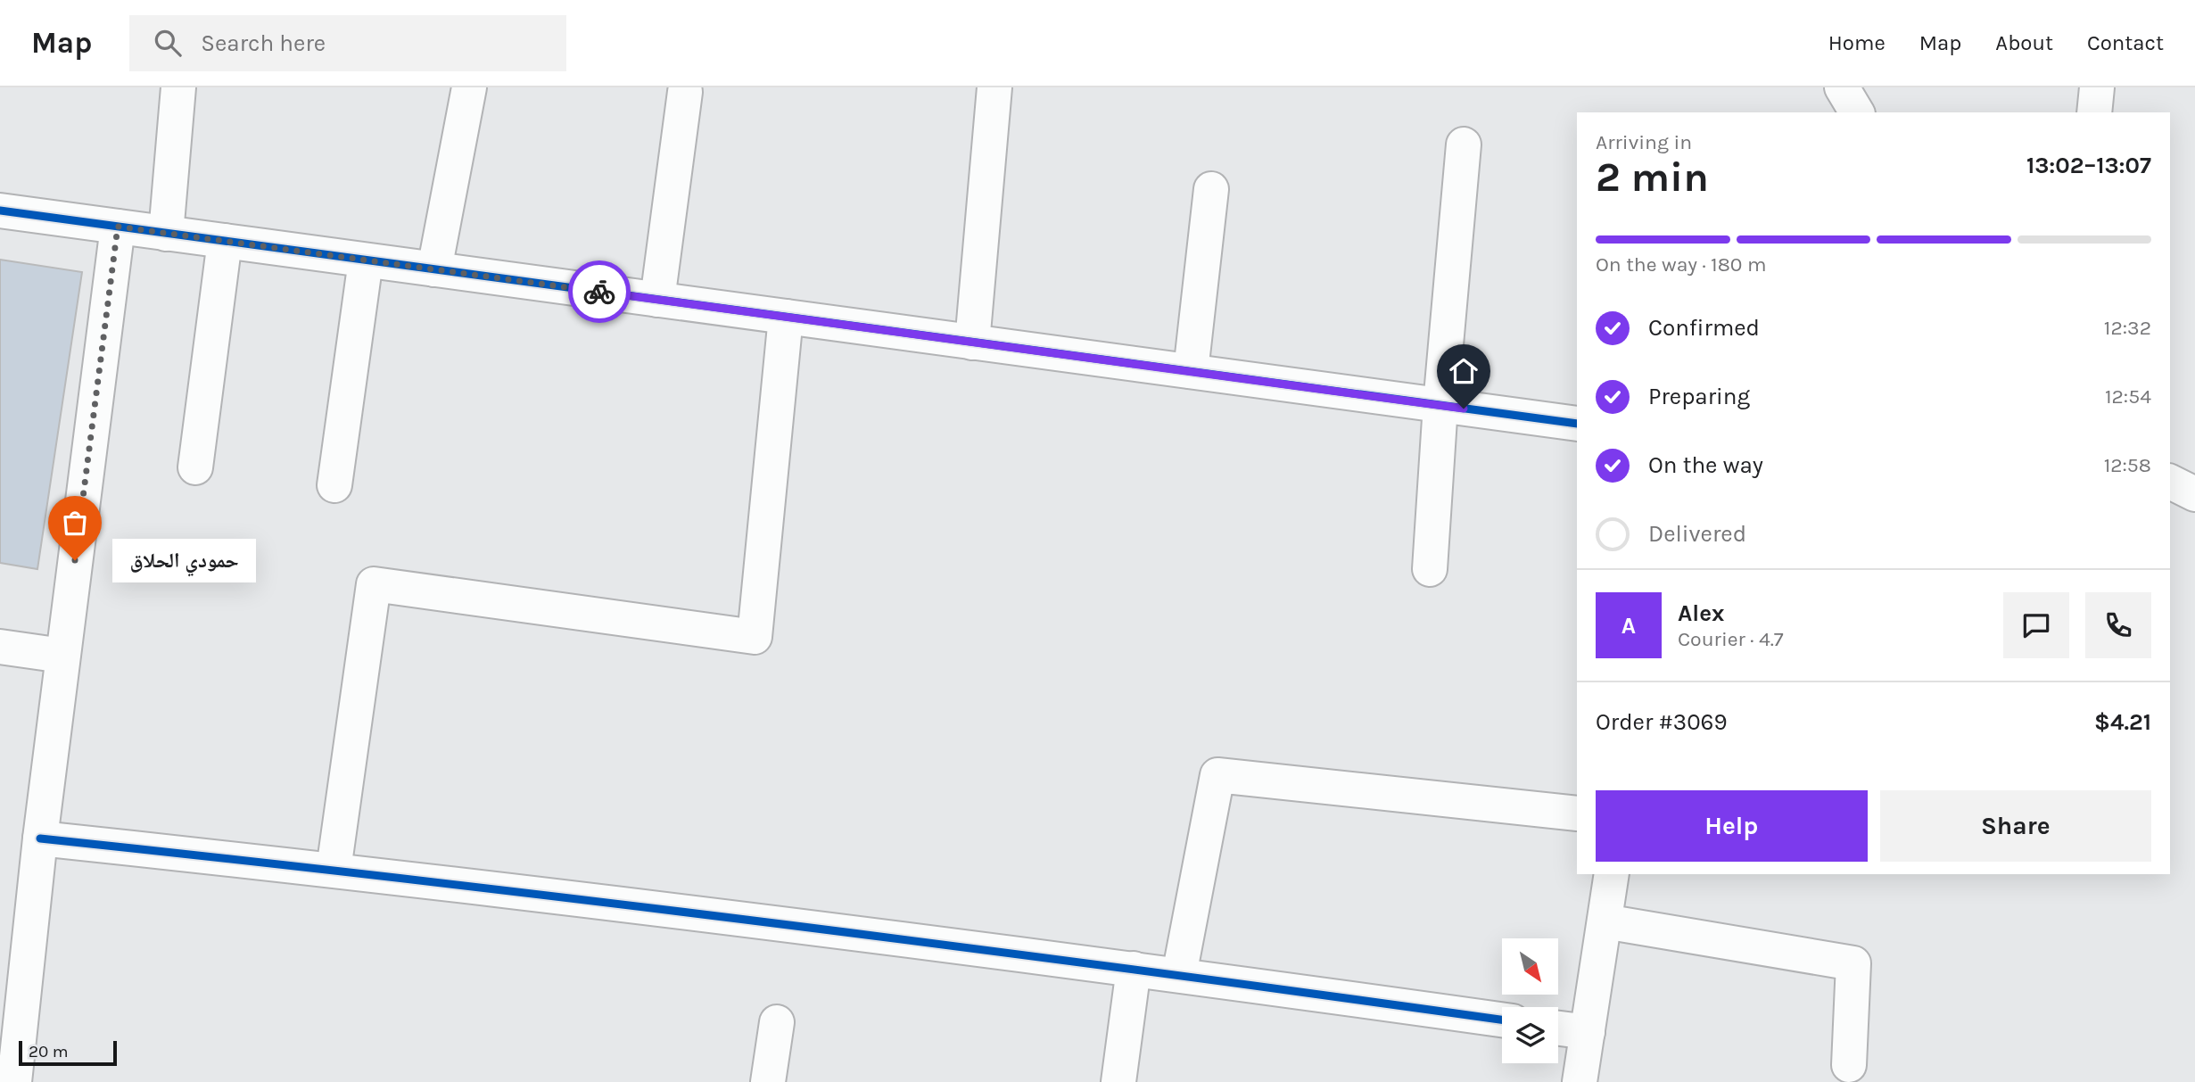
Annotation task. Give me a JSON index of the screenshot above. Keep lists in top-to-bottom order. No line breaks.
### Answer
{"places":["حمودي الحلاق"],"scale_bar":"20 m","north":"bottom right","page":{"header":"Map","search":"Search here","nav":["Home","Map","About","Contact"],"heading":["2 min","Arriving in","13:02–13:07"],"panel":["Alex","Courier · 4.7","Order #3069","$4.21"],"bar":"On the way · 180 m","list":[["Confirmed","12:32"],["Preparing","12:54"],["On the way","12:58"],"Delivered"],"bubble":"حمودي الحلاق","round":"A","buttons":["Help","Share"],"scale":"20 m"}}
